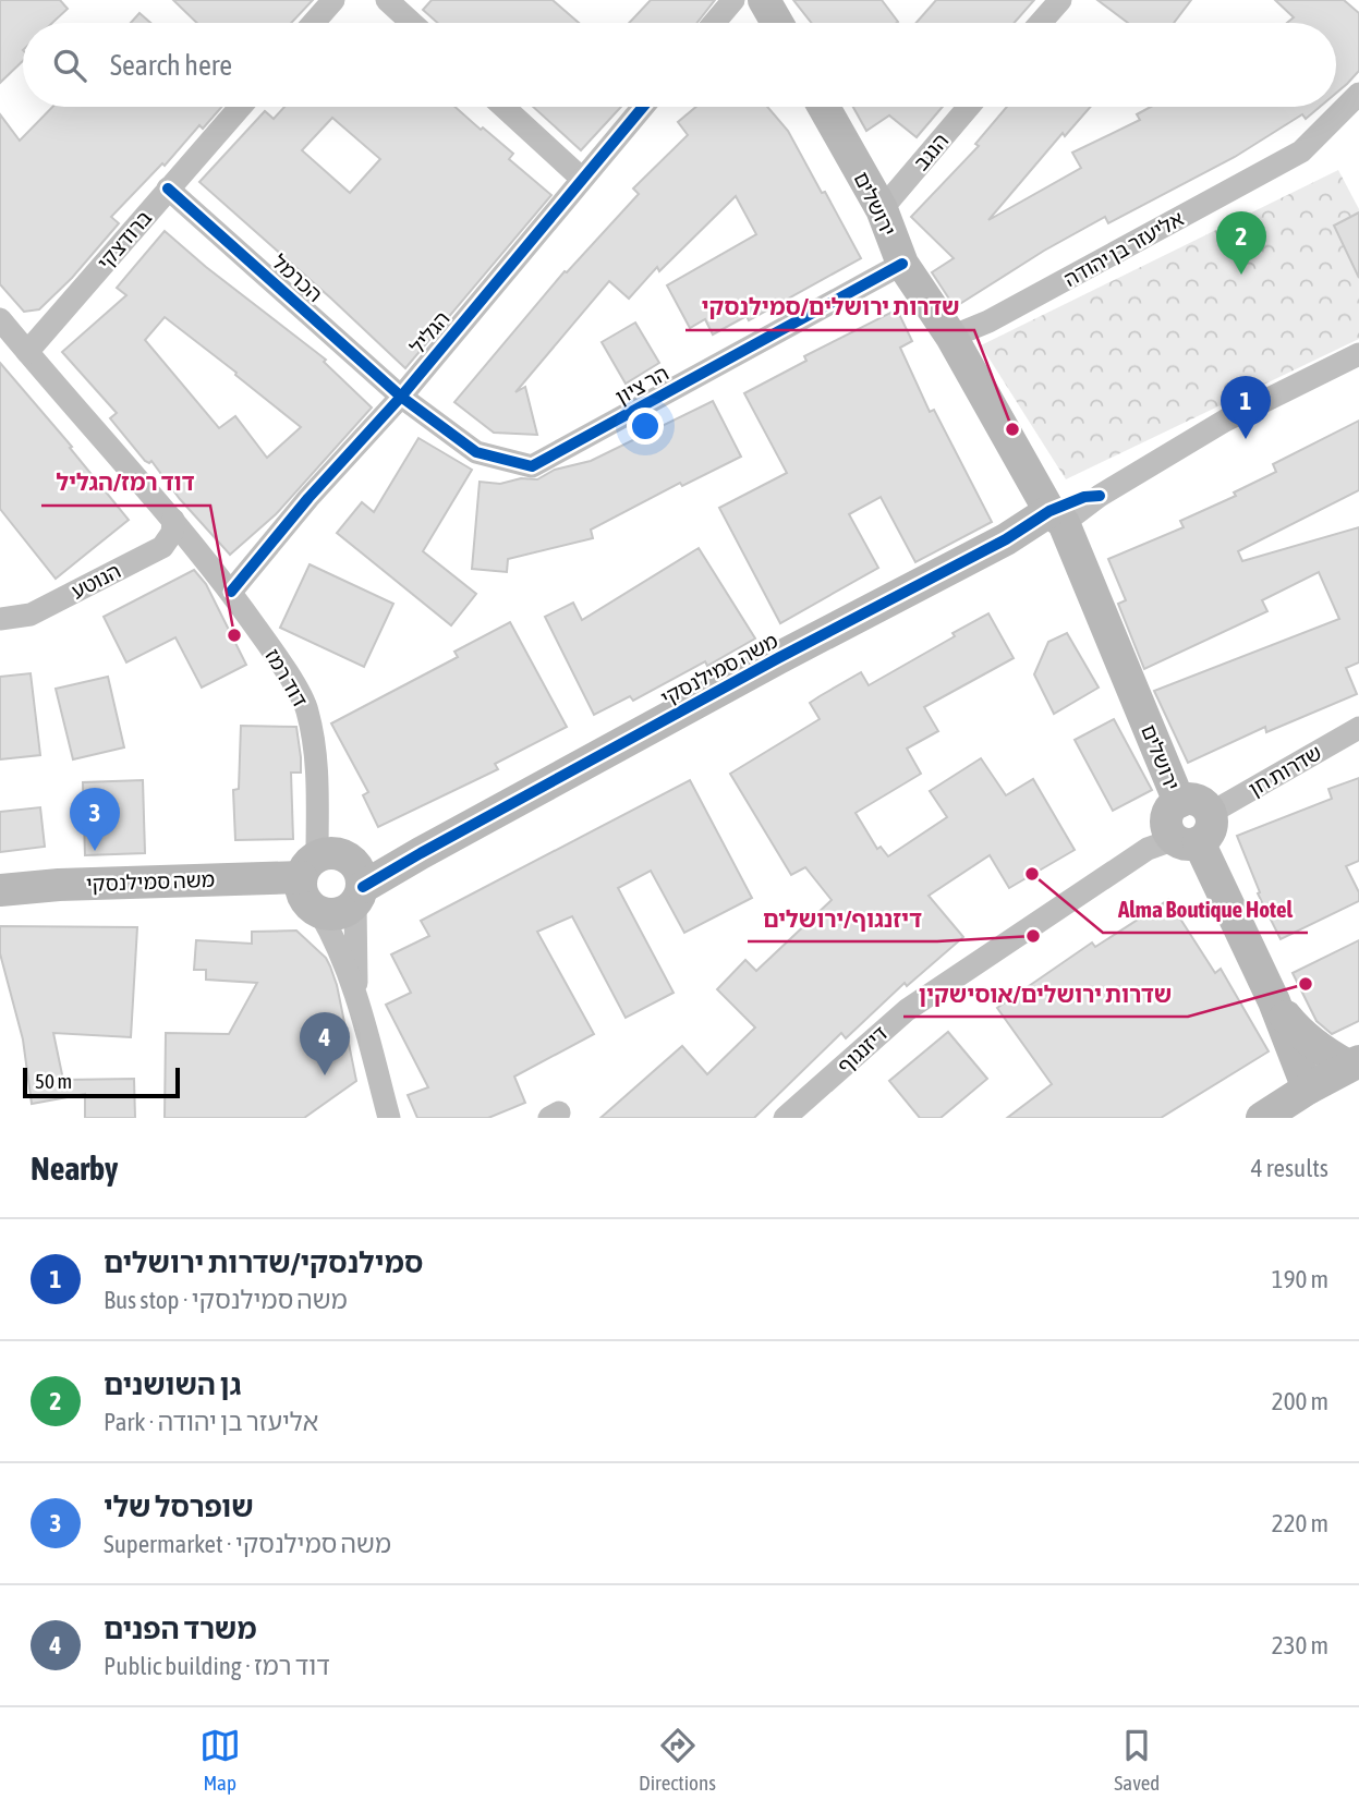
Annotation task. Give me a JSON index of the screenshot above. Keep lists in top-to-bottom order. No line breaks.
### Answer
{"streets":{"street":["הנגב","ירושלים","ברודצקי","אליעזר בן יהודה","הכרמל","הגליל","הר ציון","הנוטע","משה סמילנסקי","דוד רמז","שדרות חן","דיזנגוף"]},"crossings":[["הנגב","ירושלים"],["ירושלים","אליעזר בן יהודה"],["ירושלים","הר ציון"],["ירושלים","משה סמילנסקי"],["ירושלים","שדרות חן"],["ירושלים","דיזנגוף"],["ברודצקי","הכרמל"],["ברודצקי","דוד רמז"],["הכרמל","הגליל"],["הכרמל","הר ציון"],["הגליל","הר ציון"],["הגליל","דוד רמז"],["הנוטע","דוד רמז"],["משה סמילנסקי","דוד רמז"],["שדרות חן","דיזנגוף"]],"places":["שדרות ירושלים/סמילנסקי","דוד רמז/הגליל","Alma Boutique Hotel","דיזנגוף/ירושלים","שדרות ירושלים/אוסישקין"],"scale_bar":"50 m","page":{"search":"Search here","pins":["2","1","3","4"],"scale":"50 m","heading":["Nearby","4 results"],"list":[{"mark":"1","name":"סמילנסקי/שדרות ירושלים","note":"Bus stop · משה סמילנסקי","value":"190 m"},{"mark":"2","name":"גן השושנים","note":"Park · אליעזר בן יהודה","value":"200 m"},{"mark":"3","name":"שופרסל שלי","note":"Supermarket · משה סמילנסקי","value":"220 m"},{"mark":"4","name":"משרד הפנים","note":"Public building · דוד רמז","value":"230 m"}],"nav":["Map","Directions","Saved"]}}
